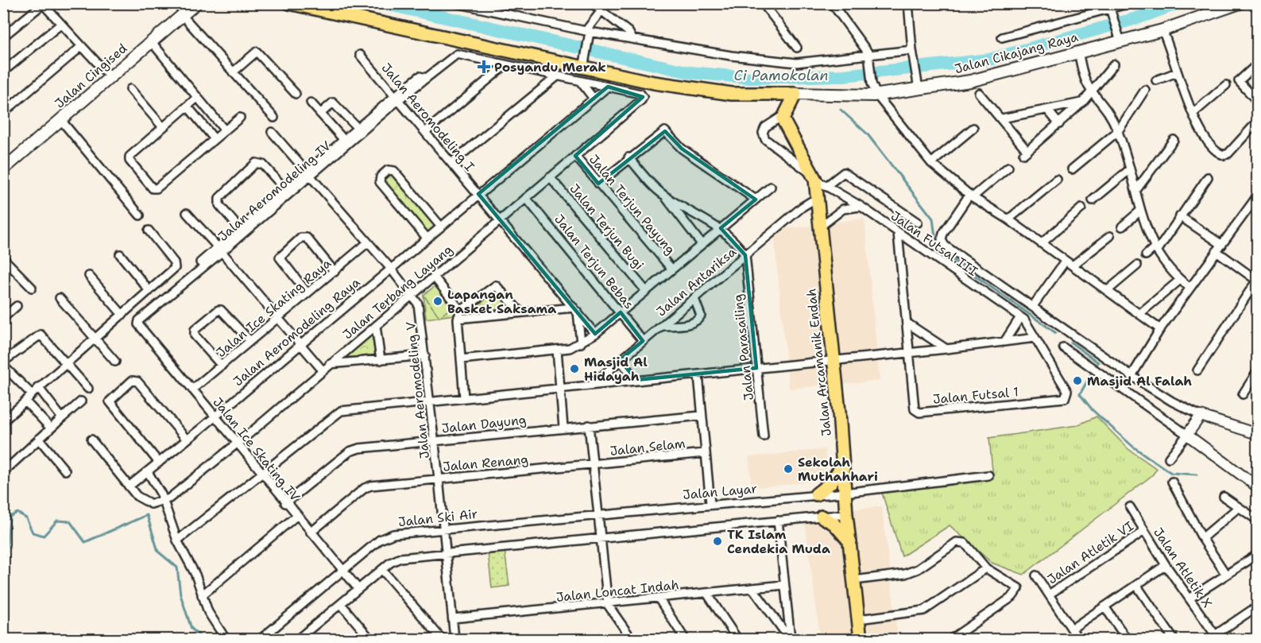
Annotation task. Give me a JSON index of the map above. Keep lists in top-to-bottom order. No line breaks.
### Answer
{"streets":{"main road":["Jalan Cikajang Raya","Jalan Cingised","Jalan Arcamanik Endah"],"street":["Jalan Aeromodeling I","Jalan Aeromodeling IV","Jalan Terjun Payung","Jalan Terjun Bugi","Jalan Futsal III","Jalan Terjun Bebas","Jalan Antariksa","Jalan Terbang Layang","Jalan Ice Skating Raya","Jalan Aeromodeling Raya","Jalan Parasailing","Jalan Aeromodeling V","Jalan Futsal 1","Jalan Dayung","Jalan Selam","Jalan Ice Skating IV","Jalan Renang","Jalan Layar","Jalan Ski Air","Jalan Atletik VI","Jalan Atletik X","Jalan Loncat Indah"]},"crossings":[["Jalan Aeromodeling I","Jalan Aeromodeling IV"],["Jalan Aeromodeling I","Jalan Terbang Layang"],["Jalan Aeromodeling I","Jalan Aeromodeling Raya"],["Jalan Aeromodeling IV","Jalan Terbang Layang"],["Jalan Aeromodeling IV","Jalan Aeromodeling Raya"],["Jalan Aeromodeling IV","Jalan Aeromodeling V"],["Jalan Aeromodeling IV","Jalan Ice Skating IV"],["Jalan Terjun Payung","Jalan Terbang Layang"],["Jalan Terjun Bugi","Jalan Terbang Layang"],["Jalan Futsal III","Jalan Arcamanik Endah"],["Jalan Terjun Bebas","Jalan Antariksa"],["Jalan Terjun Bebas","Jalan Terbang Layang"],["Jalan Antariksa","Jalan Parasailing"],["Jalan Antariksa","Jalan Arcamanik Endah"],["Jalan Terbang Layang","Jalan Aeromodeling V"],["Jalan Terbang Layang","Jalan Ice Skating IV"],["Jalan Ice Skating Raya","Jalan Aeromodeling V"],["Jalan Ice Skating Raya","Jalan Ice Skating IV"],["Jalan Aeromodeling Raya","Jalan Aeromodeling V"],["Jalan Aeromodeling Raya","Jalan Ice Skating IV"],["Jalan Arcamanik Endah","Jalan Layar"],["Jalan Aeromodeling V","Jalan Dayung"],["Jalan Aeromodeling V","Jalan Renang"],["Jalan Aeromodeling V","Jalan Ski Air"],["Jalan Aeromodeling V","Jalan Loncat Indah"],["Jalan Dayung","Jalan Ice Skating IV"],["Jalan Selam","Jalan Renang"],["Jalan Ice Skating IV","Jalan Renang"],["Jalan Ice Skating IV","Jalan Ski Air"],["Jalan Layar","Jalan Ski Air"],["Jalan Atletik VI","Jalan Atletik X"]],"water":["Ci Pamokolan"],"places":{"health":["Posyandu Merak"],"other":["Lapangan Basket Saksama","Masjid Al Hidayah","Masjid Al Falah","Sekolah Muthahhari","TK Islam Cendekia Muda"]}}
